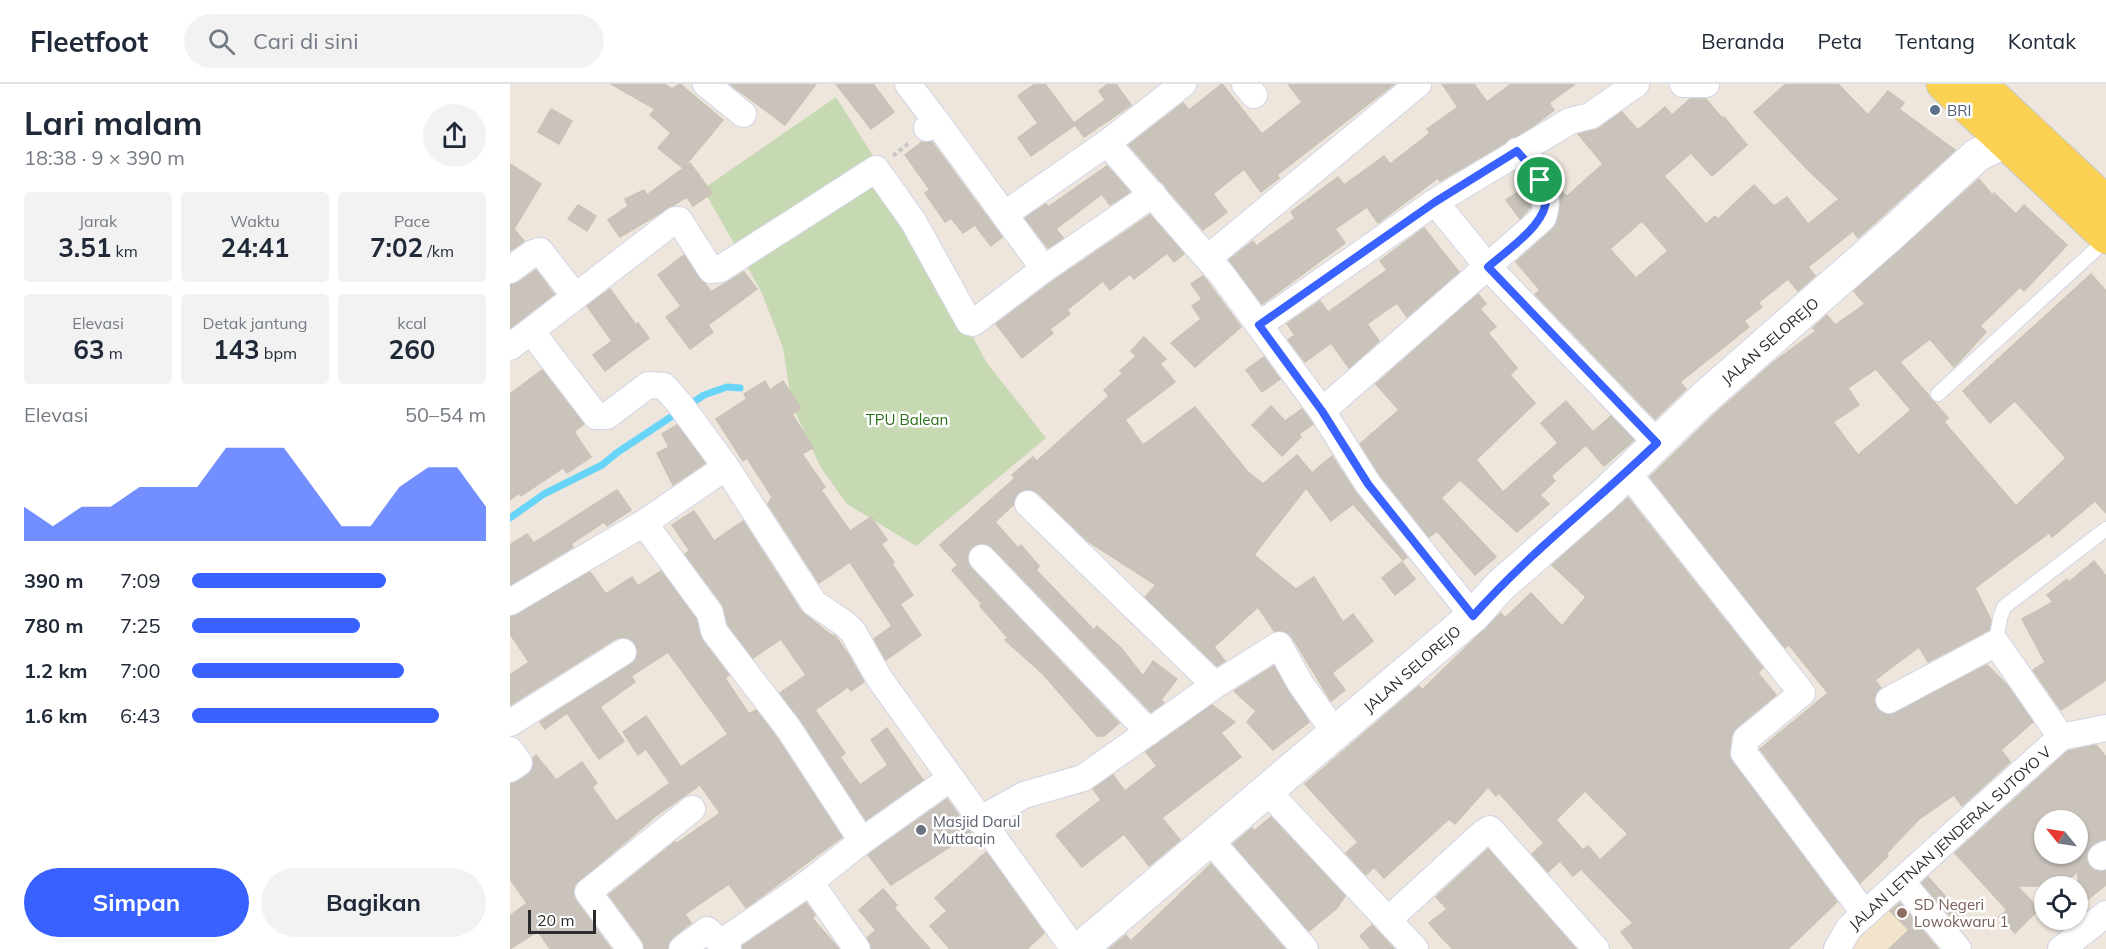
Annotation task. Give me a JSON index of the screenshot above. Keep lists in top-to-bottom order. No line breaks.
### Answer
{"streets":{"street":["JALAN SELOREJO","JALAN LETNAN JENDERAL SUTOYO V"]},"parks":["TPU Balean"],"places":["BRI","Masjid Darul Muttaqin","SD Negeri Lowokwaru 1"],"scale_bar":"20 m","north":"top left","page":{"header":"Fleetfoot","search":"Cari di sini","nav":["Beranda","Peta","Tentang","Kontak"],"heading":["Lari malam","18:38 · 9 × 390 m"],"stats":[["Jarak","3.51 km"],["Waktu","24:41"],["Pace","7:02 /km"],["Elevasi","63 m"],["Detak jantung","143 bpm"],["kcal","260"]],"chart":["Elevasi","50–54 m"],"list":[{"name":"390 m","note":"7:09"},{"name":"780 m","note":"7:25"},{"name":"1.2 km","note":"7:00"},{"name":"1.6 km","note":"6:43"}],"buttons":["Simpan","Bagikan"],"scale":"20 m"}}
